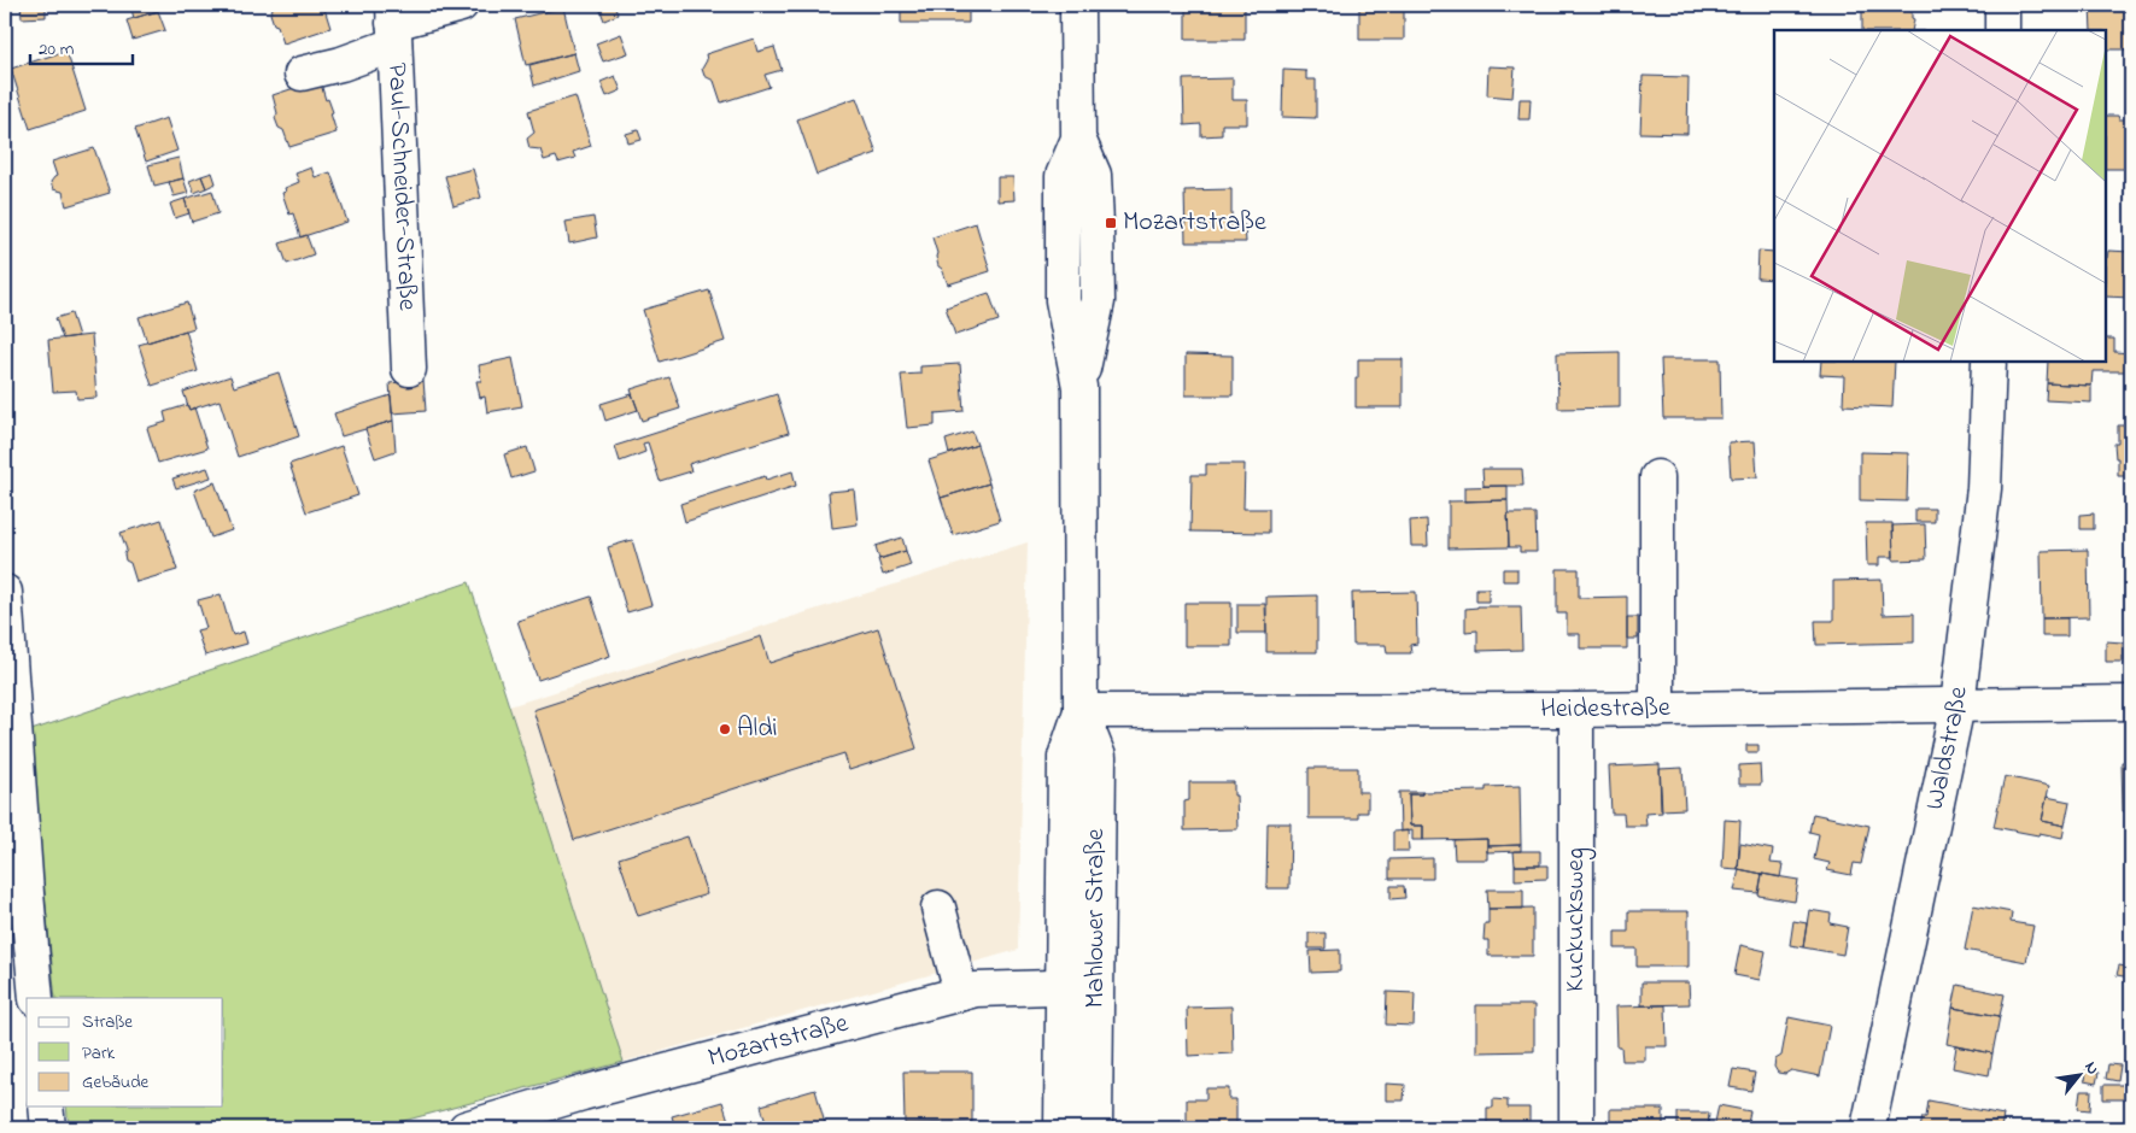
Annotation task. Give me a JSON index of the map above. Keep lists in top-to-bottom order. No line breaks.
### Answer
{"streets":{"street":["Paul-Schneider-Straße","Heidestraße","Waldstraße","Mahlower Straße","Kuckucksweg","Mozartstraße"]},"crossings":[["Heidestraße","Waldstraße"],["Heidestraße","Mahlower Straße"],["Heidestraße","Kuckucksweg"],["Mahlower Straße","Mozartstraße"]],"places":{"transit":["Mozartstraße"],"other":["Aldi"]},"legend":["Straße","Park","Gebäude"],"scale_bar":"20 m","north":"top right"}
